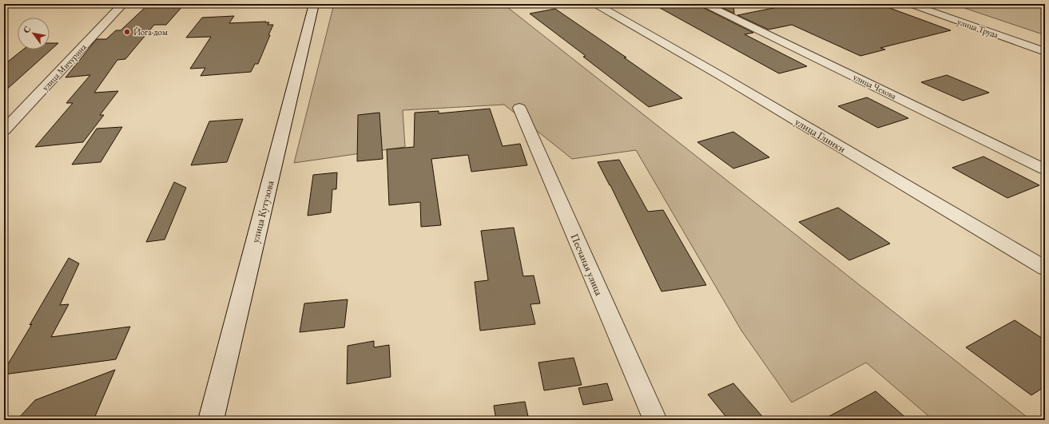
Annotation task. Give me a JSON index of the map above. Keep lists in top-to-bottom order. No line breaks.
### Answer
{"streets":{"main road":["улица Кутузова"],"street":["улица Труда","улица Мичурина","улица Чехова","улица Глинки","Песчаная улица"]},"places":["Йога-дом"],"north":"top left"}
